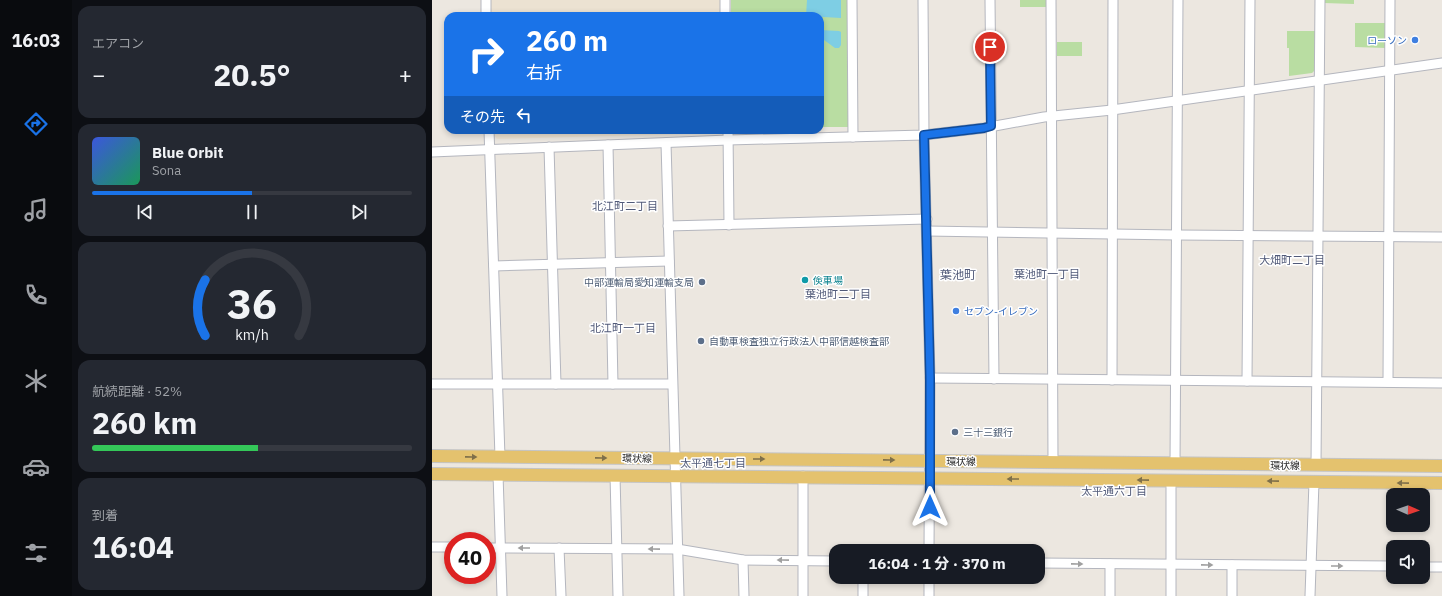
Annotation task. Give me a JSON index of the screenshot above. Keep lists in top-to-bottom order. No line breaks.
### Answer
{"streets":{"main road":["環状線"]},"districts":["北江町二丁目","大畑町二丁目","葉池町一丁目","葉池町","葉池町二丁目","北江町一丁目","太平通七丁目","太平通六丁目"],"places":["ローソン","倹車場","中部運輸局愛知運輸支局","セブン-イレブン","自動車検査独立行政法人中部信越検査部","三十三銀行"],"north":"right","page":{"tabs":"16:03","tile":["エアコン",["航続距離 · 52%","260 km"],["到着","16:04"]],"turn":["260 m","右折"],"heat":["−","20.5°","+"],"then":"その先","song":["Blue Orbit","Sona"],"limit":"40","trip":"16:04 · 1 分 · 370 m","gauge":["36","km/h"]}}
